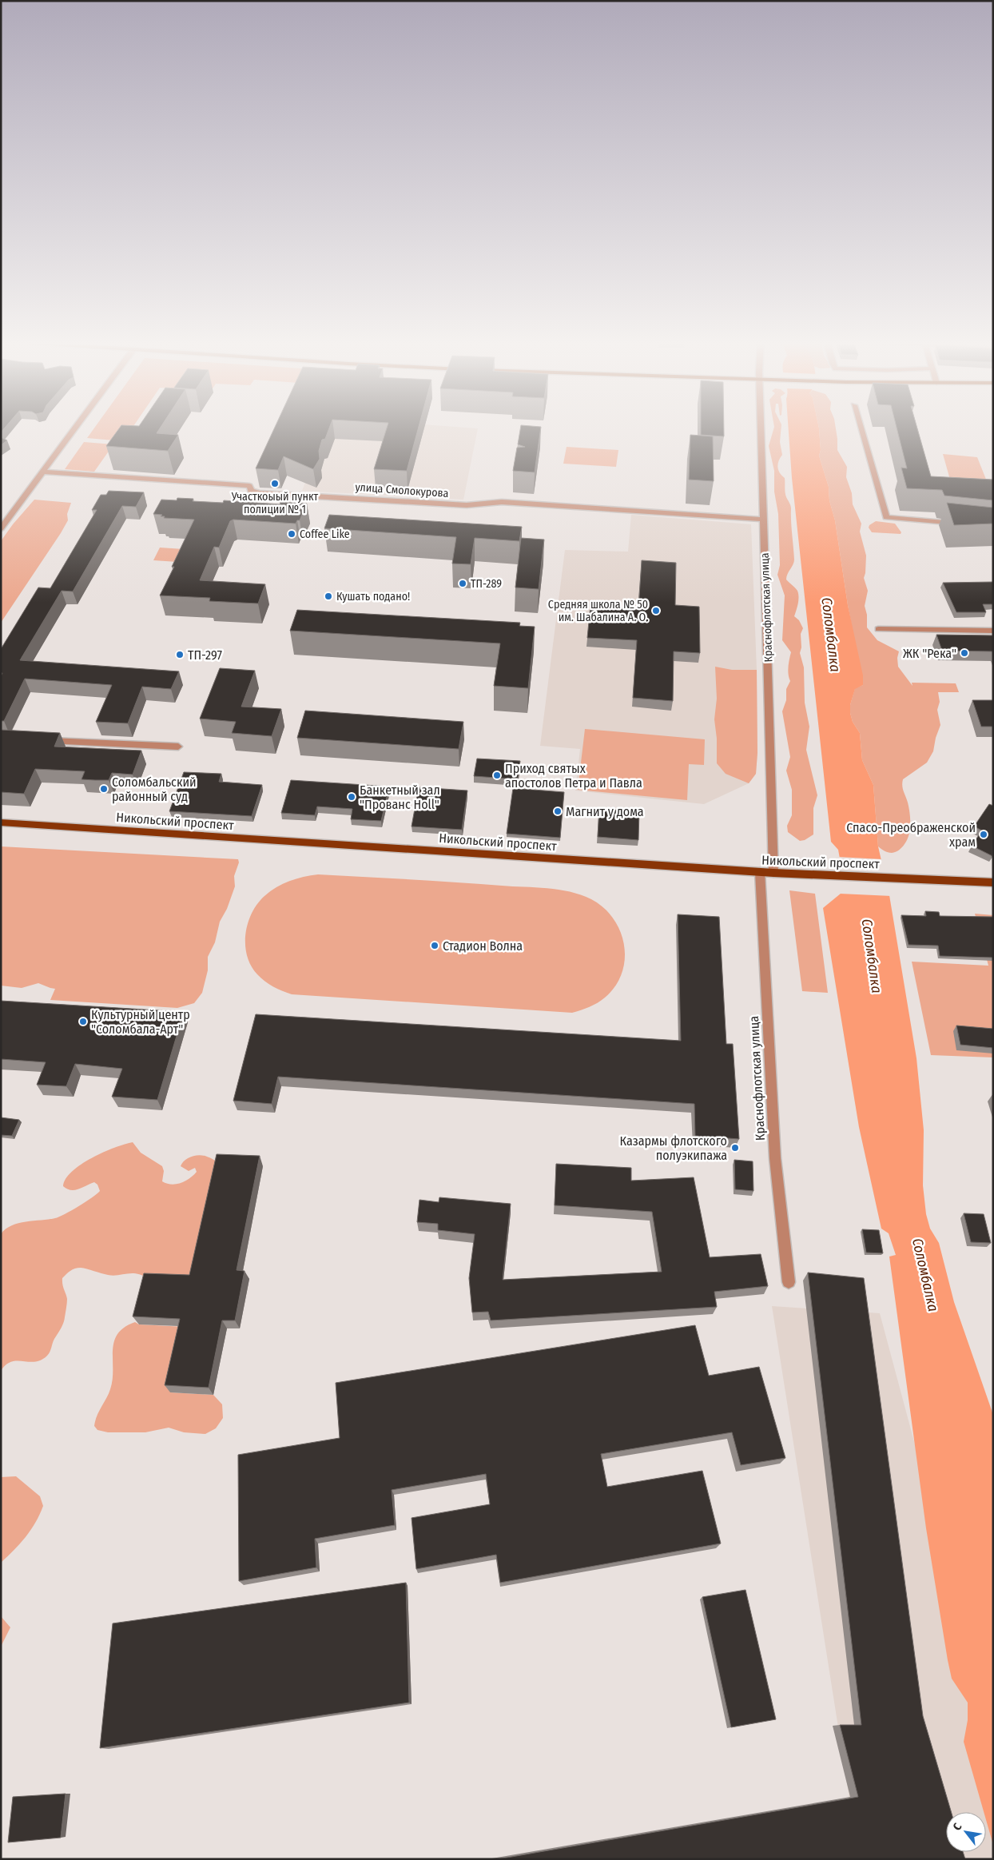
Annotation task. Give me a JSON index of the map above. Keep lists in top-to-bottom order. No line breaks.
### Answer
{"streets":{"main road":["Никольский проспект"],"street":["улица Смолокурова","Краснофлотская улица"]},"crossings":[["улица Смолокурова","Краснофлотская улица"],["Краснофлотская улица","Никольский проспект"]],"water":["Соломбалка"],"places":["Участкоыый пункт полиции № 1","Coffee Like","ТП-289","Кушать подано!","Средняя школа № 50 им. Шабалина А. О.","ЖК \"Река\"","ТП-297","Приход святых апостолов Петра и Павла","Соломбальский районный суд","Банкетный зал \"Прованс Holl\"","Магнит у дома","Спасо-Преображенской храм","Стадион Волна","Культурный центр \"Соломбала-Арт\"","Казармы флотского полуэкипажа"],"north":"top left"}
